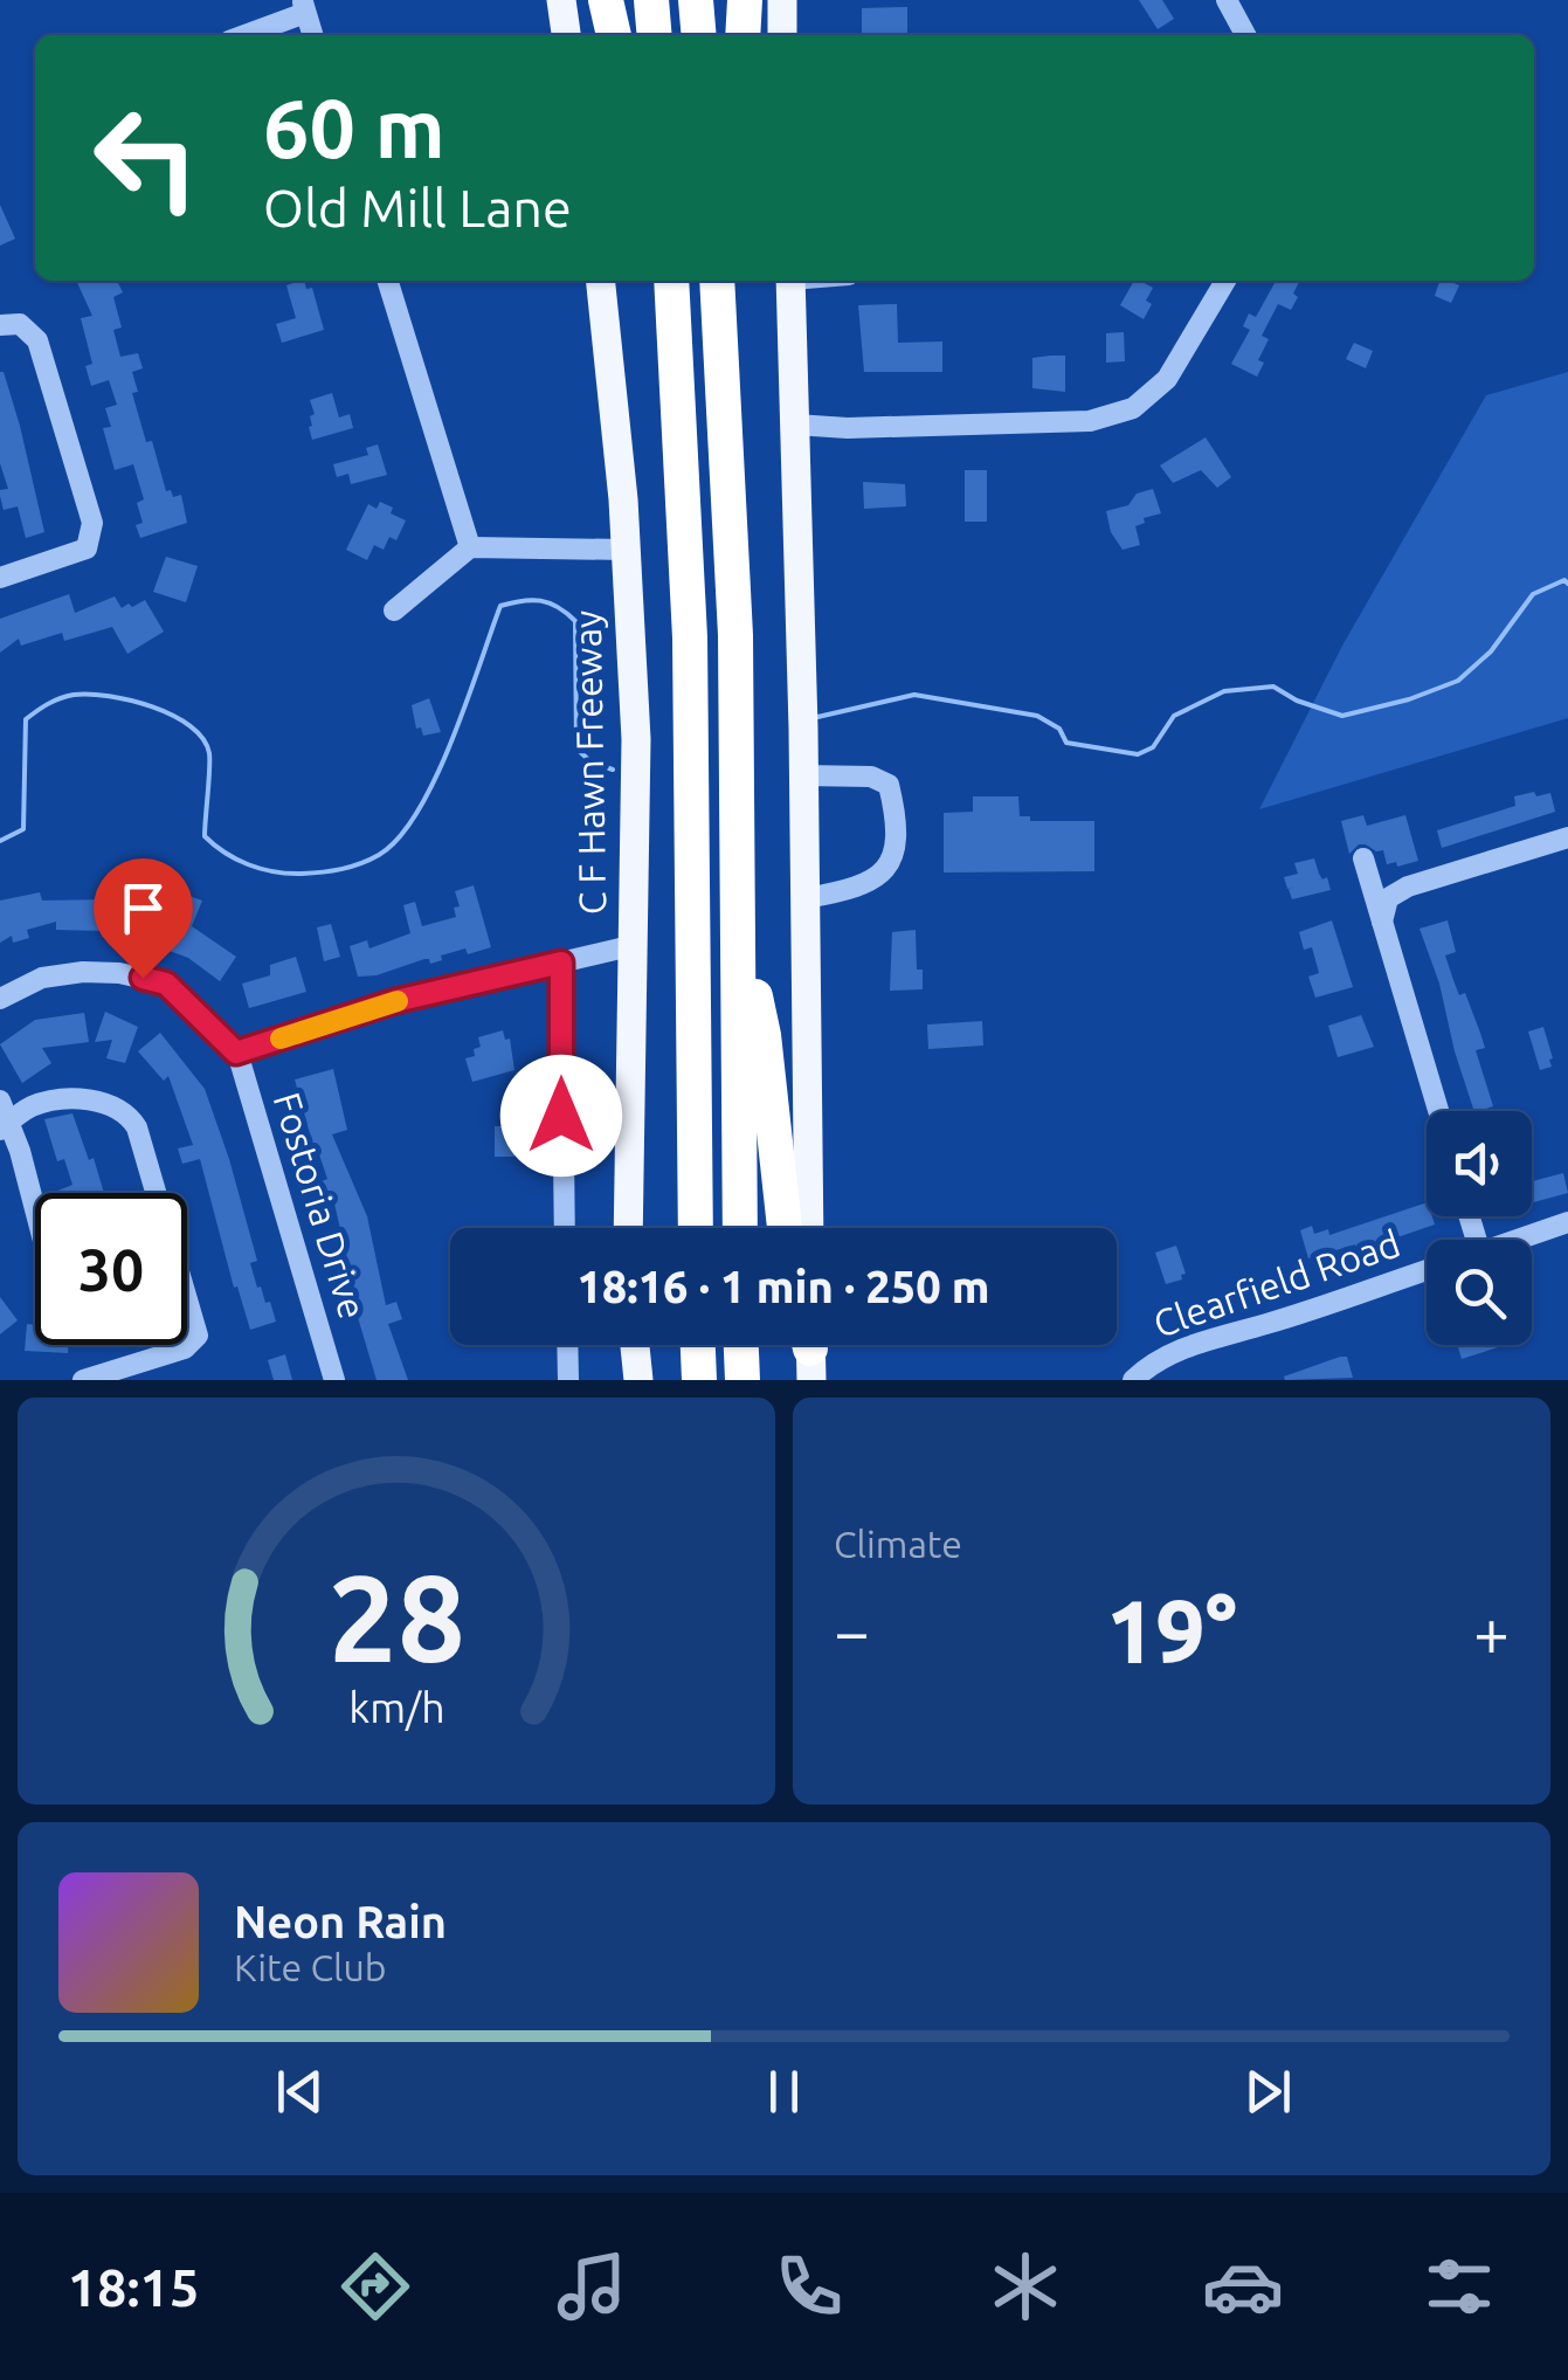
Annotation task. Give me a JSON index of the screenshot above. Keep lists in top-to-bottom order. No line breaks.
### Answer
{"streets":{"main road":["C F Hawn Freeway"],"street":["Fostoria Drive","Clearfield Road"]},"page":{"turn":["60 m","Old Mill Lane"],"limit":"30","trip":"18:16 · 1 min · 250 m","tile":"Climate","heat":["−","19°","+"],"song":["Neon Rain","Kite Club"],"tabs":"18:15","gauge":["28","km/h"]}}
